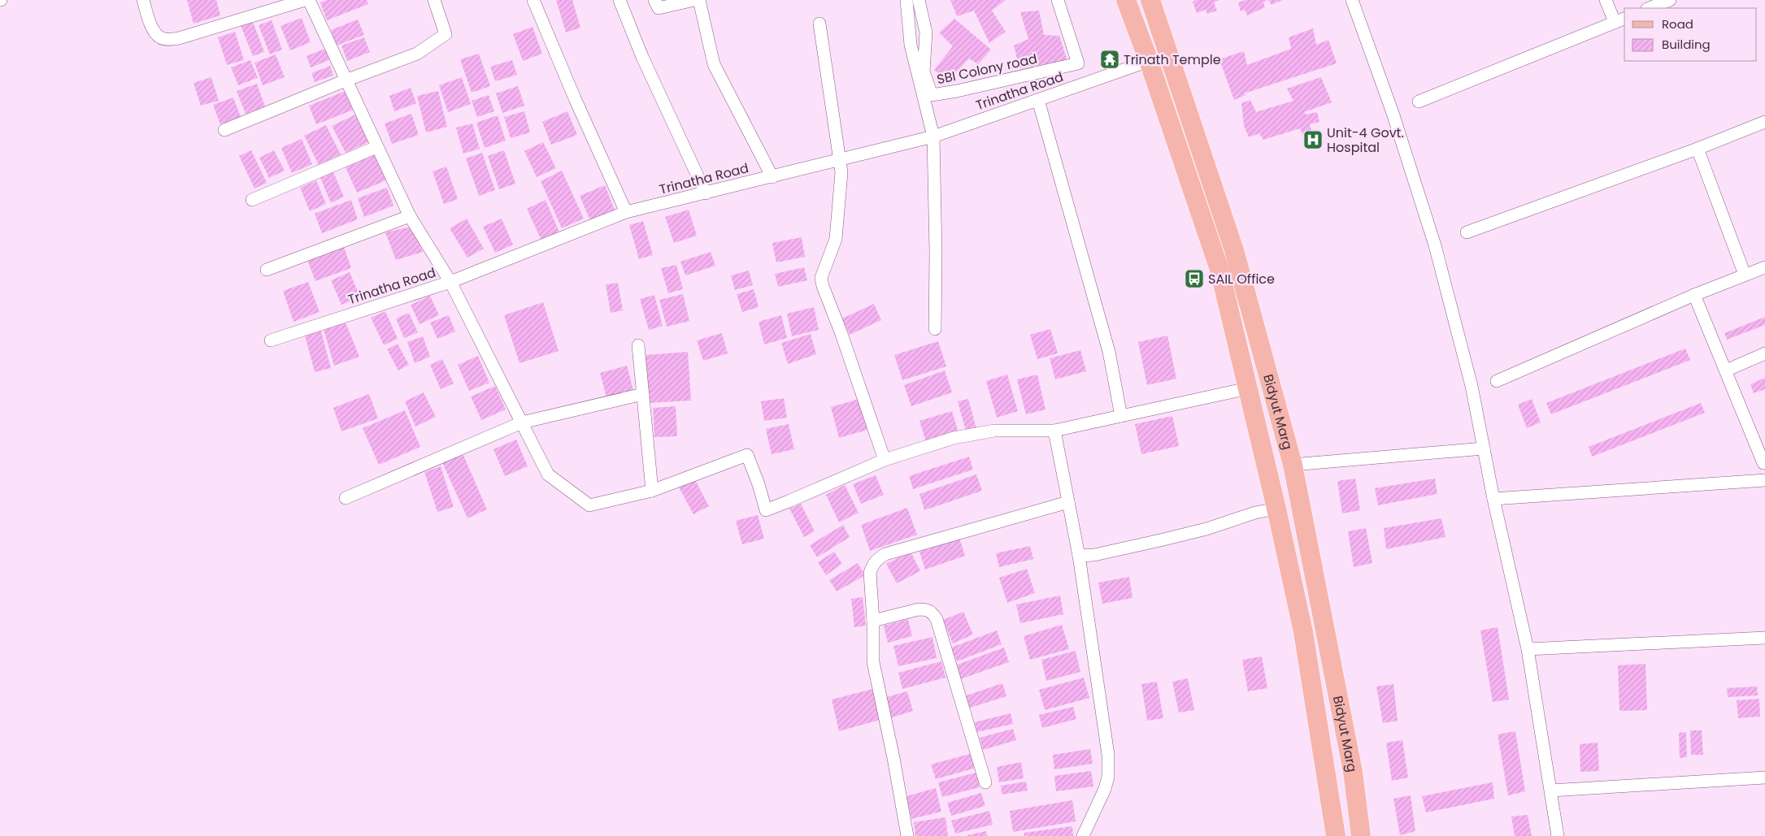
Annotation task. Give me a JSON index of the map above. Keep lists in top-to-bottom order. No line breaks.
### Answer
{"streets":{"main road":["Bidyut Marg"],"street":["SBI Colony road","Trinatha Road"]},"crossings":[["Trinatha Road","Bidyut Marg"]],"places":{"temple":["Trinath Temple"],"hospital":["Unit-4 Govt. Hospital"],"bus stop":["SAIL Office"]},"legend":["Road","Building"]}
